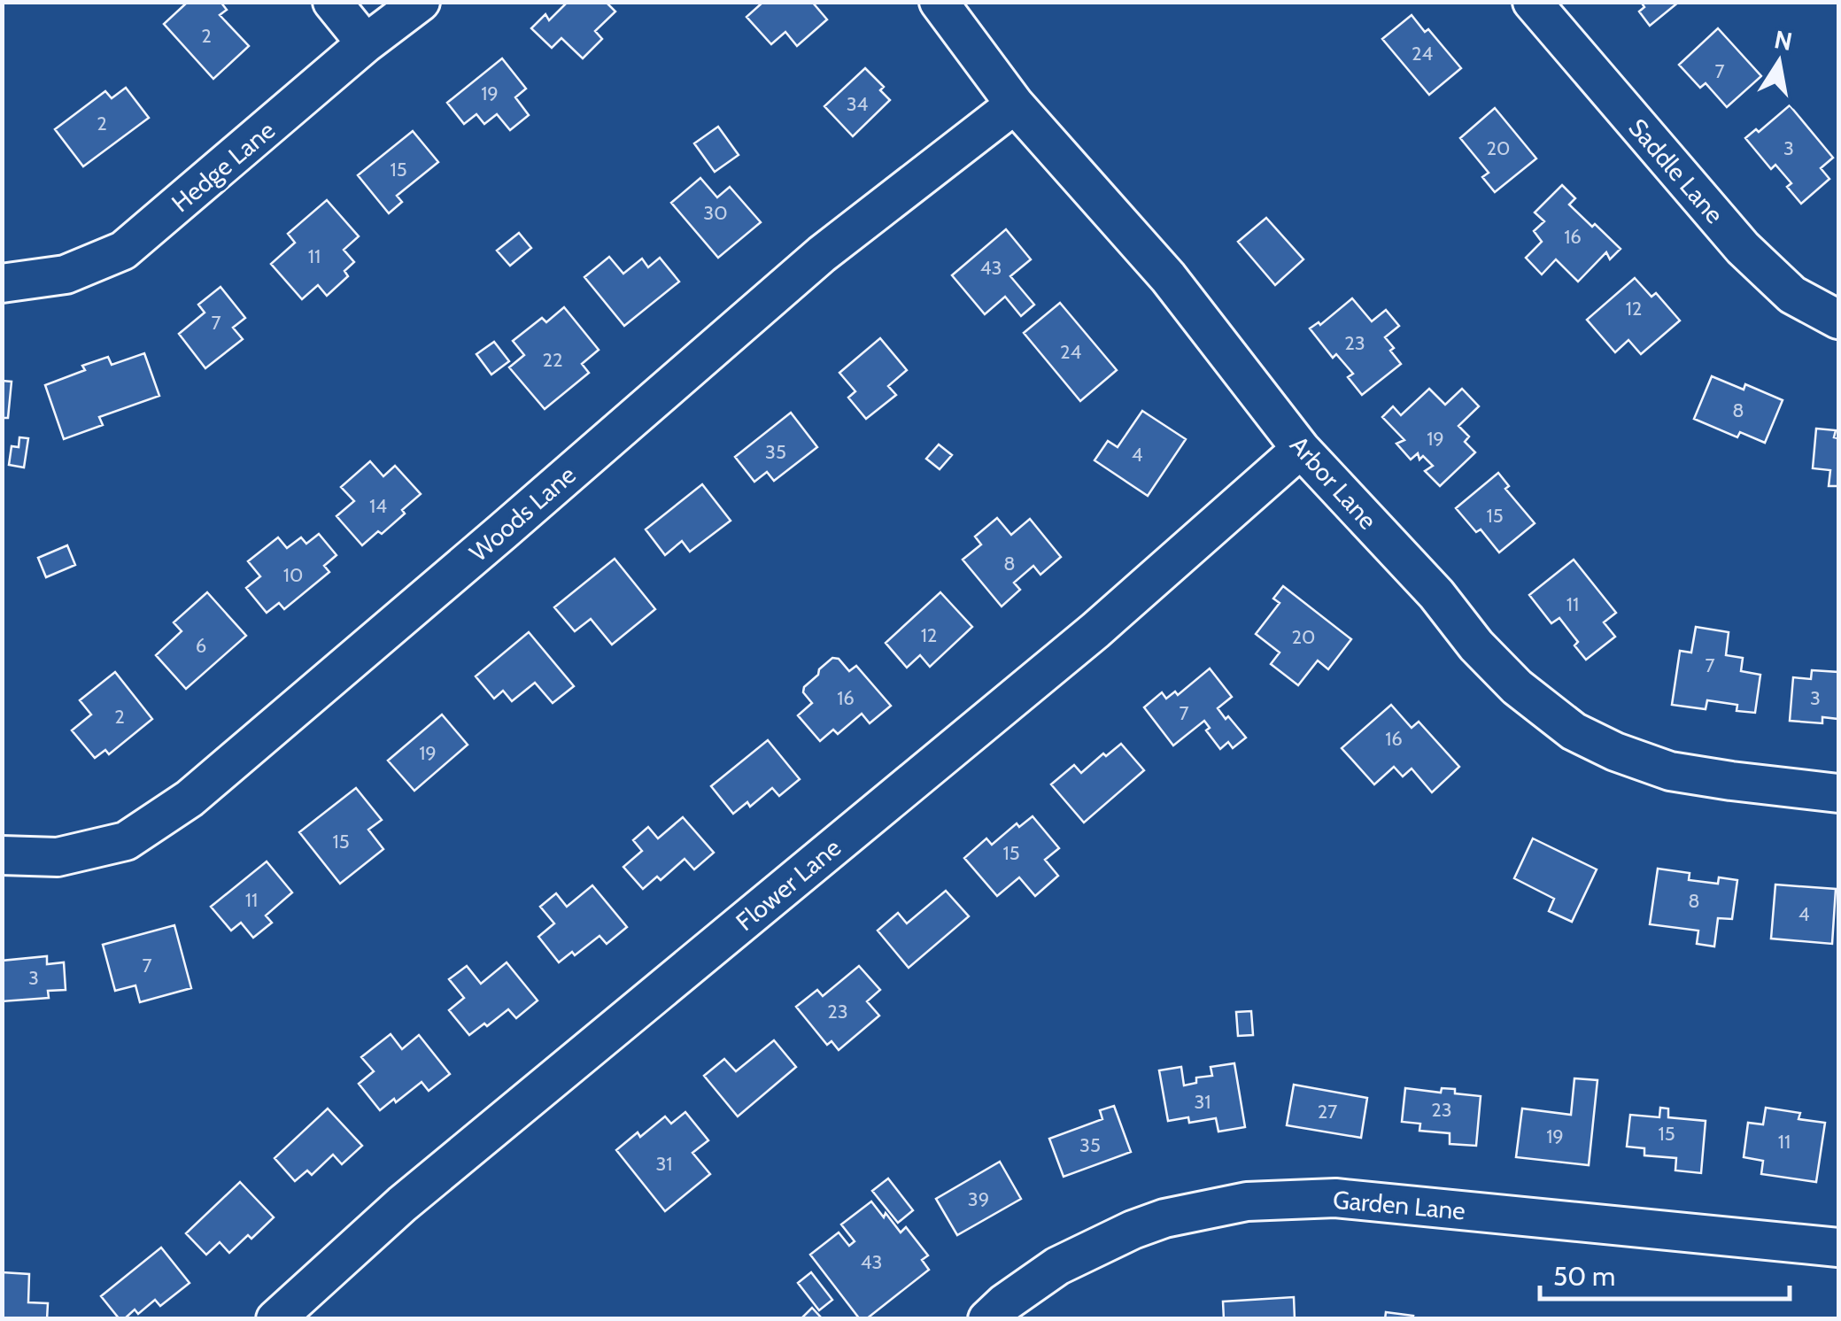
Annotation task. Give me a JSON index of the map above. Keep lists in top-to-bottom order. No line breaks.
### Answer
{"streets":{"street":["Hedge Lane","Saddle Lane","Arbor Lane","Woods Lane","Flower Lane","Garden Lane"]},"crossings":[["Arbor Lane","Woods Lane"],["Arbor Lane","Flower Lane"]],"house_numbers":["2","24","7","19","34","2","20","3","15","30","16","11","43","12","7","23","24","22","8","19","35","4","14","15","8","10","11","12","20","6","7","16","3","7","2","16","19","15","15","11","8","4","7","3","23","31","23","27","15","19","11","35","31","39","43"],"scale_bar":"50 m","north":"top"}
